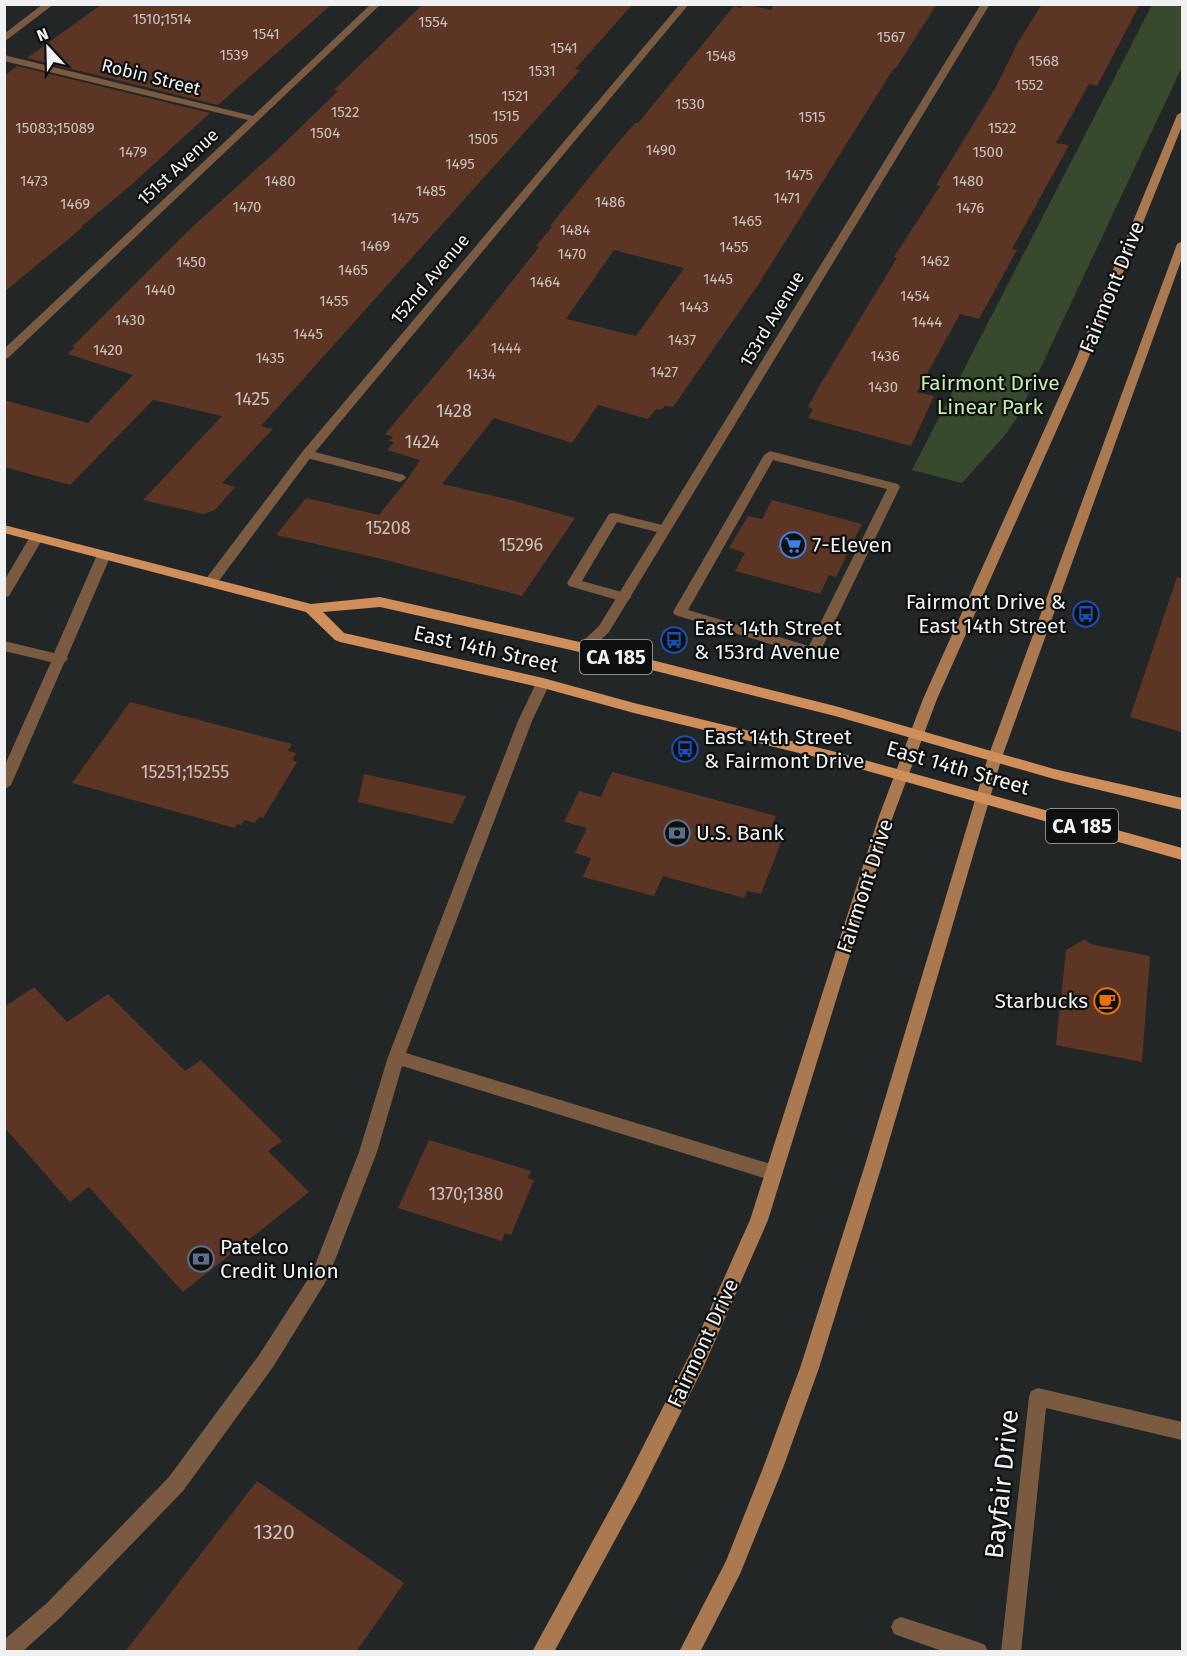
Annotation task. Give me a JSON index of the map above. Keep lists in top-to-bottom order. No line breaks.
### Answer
{"streets":{"main road":["Fairmont Drive","East 14th Street","CA 185"],"street":["Robin Street","151st Avenue","152nd Avenue","153rd Avenue","Bayfair Drive"]},"crossings":[["Robin Street","151st Avenue"],["152nd Avenue","East 14th Street"],["Fairmont Drive","East 14th Street"],["153rd Avenue","East 14th Street"]],"parks":["Fairmont Drive Linear Park"],"places":{"supermarket":["7-Eleven"],"bus stop":["Fairmont Drive & East 14th Street","East 14th Street & 153rd Avenue","East 14th Street & Fairmont Drive"],"bank":["U.S. Bank","Patelco Credit Union"],"cafe":["Starbucks"]},"house_numbers":["1510;1514","1554","1541","1567","1541","1539","1548","1568","1531","1552","1521","1530","1522","1515","1515","15083;15089","1522","1504","1505","1490","1479","1500","1495","1475","1473","1480","1480","1485","1471","1486","1469","1470","1476","1475","1465","1484","1469","1455","1470","1462","1450","1465","1445","1464","1440","1454","1455","1443","1430","1444","1445","1437","1444","1420","1436","1435","1427","1434","1430","1425","1428","1424","15208","15296","15251;15255","1370;1380","1320"],"north":"top"}
